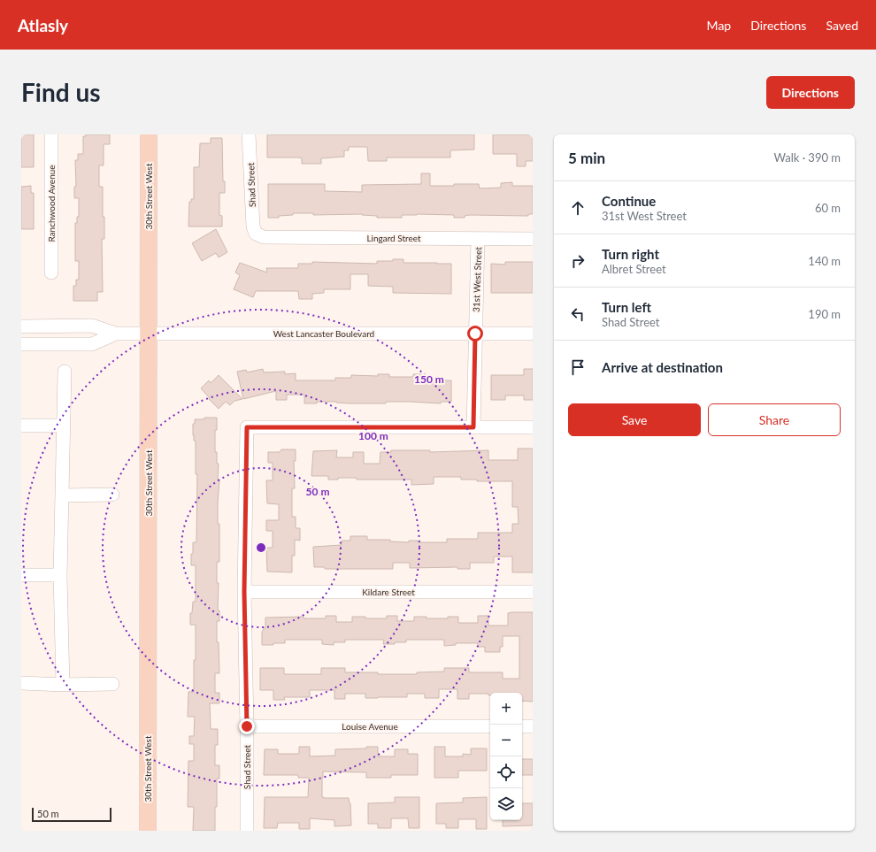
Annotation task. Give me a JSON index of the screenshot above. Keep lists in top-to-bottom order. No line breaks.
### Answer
{"streets":{"main road":["30th Street West"],"street":["Shad Street","Ranchwood Avenue","Lingard Street","31st West Street","West Lancaster Boulevard","Kildare Street","Louise Avenue"]},"crossings":[["Shad Street","Lingard Street"],["Shad Street","31st West Street"],["Shad Street","Kildare Street"],["Shad Street","Louise Avenue"],["30th Street West","West Lancaster Boulevard"],["Lingard Street","31st West Street"],["31st West Street","West Lancaster Boulevard"]],"scale_bar":"50 m","page":{"header":"Atlasly","nav":["Map","Directions","Saved"],"buttons":["Directions",["Save","Share"]],"title":"Find us","heading":["5 min","Walk · 390 m"],"list":[["Continue","31st West Street","60 m"],["Turn right","Albret Street","140 m"],["Turn left","Shad Street","190 m"],"Arrive at destination"],"map_buttons":["+","−"],"scale":"50 m"},"rings":["150 m","100 m","50 m"]}
